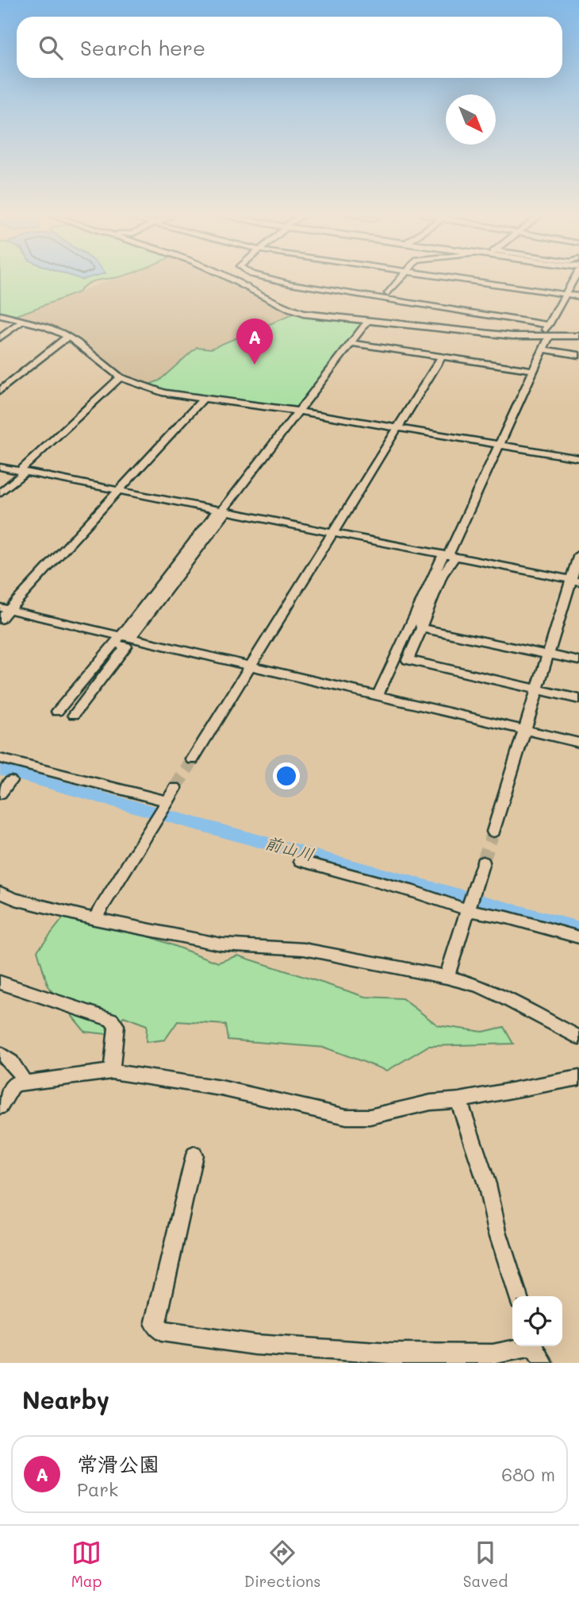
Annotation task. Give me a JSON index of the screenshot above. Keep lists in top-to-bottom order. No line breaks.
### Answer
{"water":["前山川"],"north":"bottom right","page":{"search":"Search here","pins":"A","heading":"Nearby","list":[{"mark":"A","name":"常滑公園","note":"Park","value":"680 m"}],"nav":["Map","Directions","Saved"]}}
